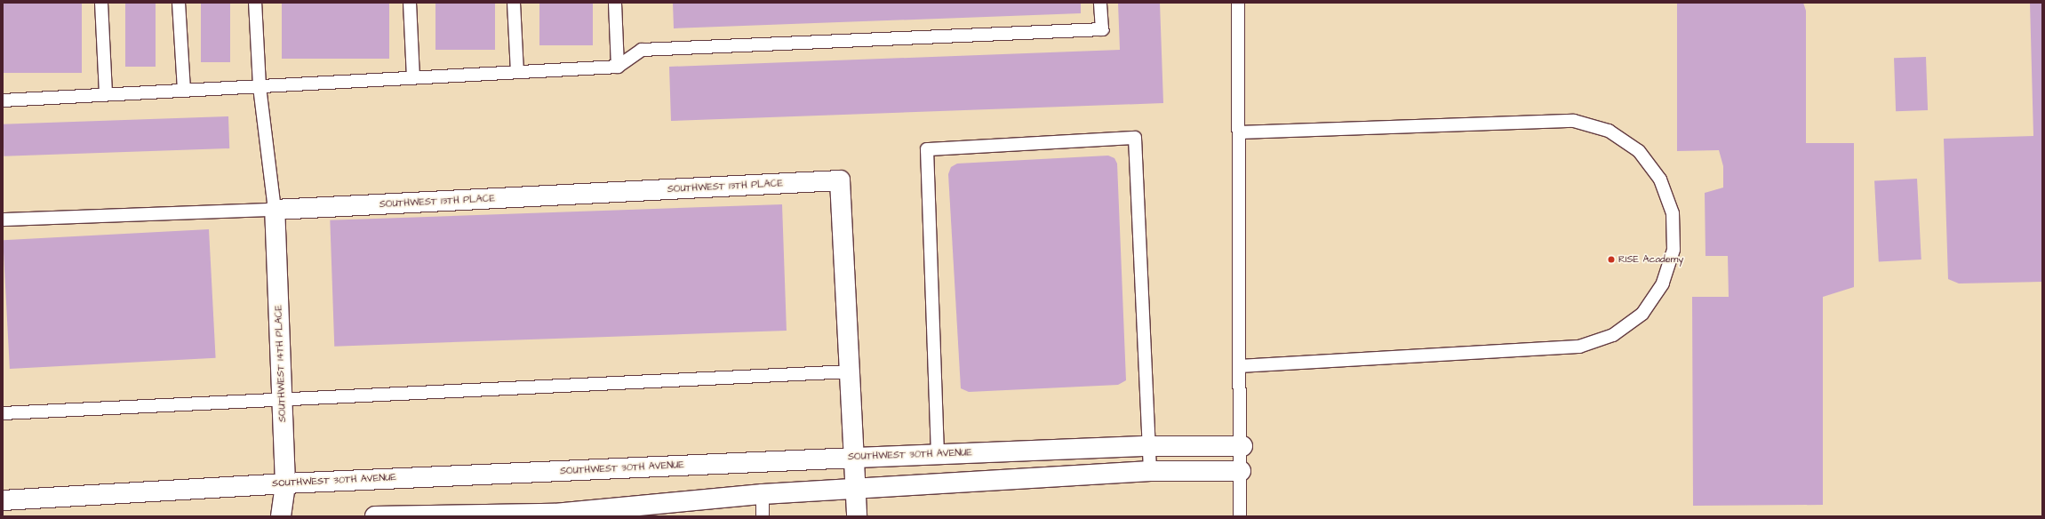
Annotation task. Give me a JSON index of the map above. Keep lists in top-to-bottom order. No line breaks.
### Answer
{"streets":{"street":["SOUTHWEST 13TH PLACE","SOUTHWEST 14TH PLACE","SOUTHWEST 30TH AVENUE"]},"crossings":[["SOUTHWEST 13TH PLACE","SOUTHWEST 14TH PLACE"],["SOUTHWEST 13TH PLACE","SOUTHWEST 30TH AVENUE"],["SOUTHWEST 14TH PLACE","SOUTHWEST 30TH AVENUE"]],"places":["RISE Academy"]}
